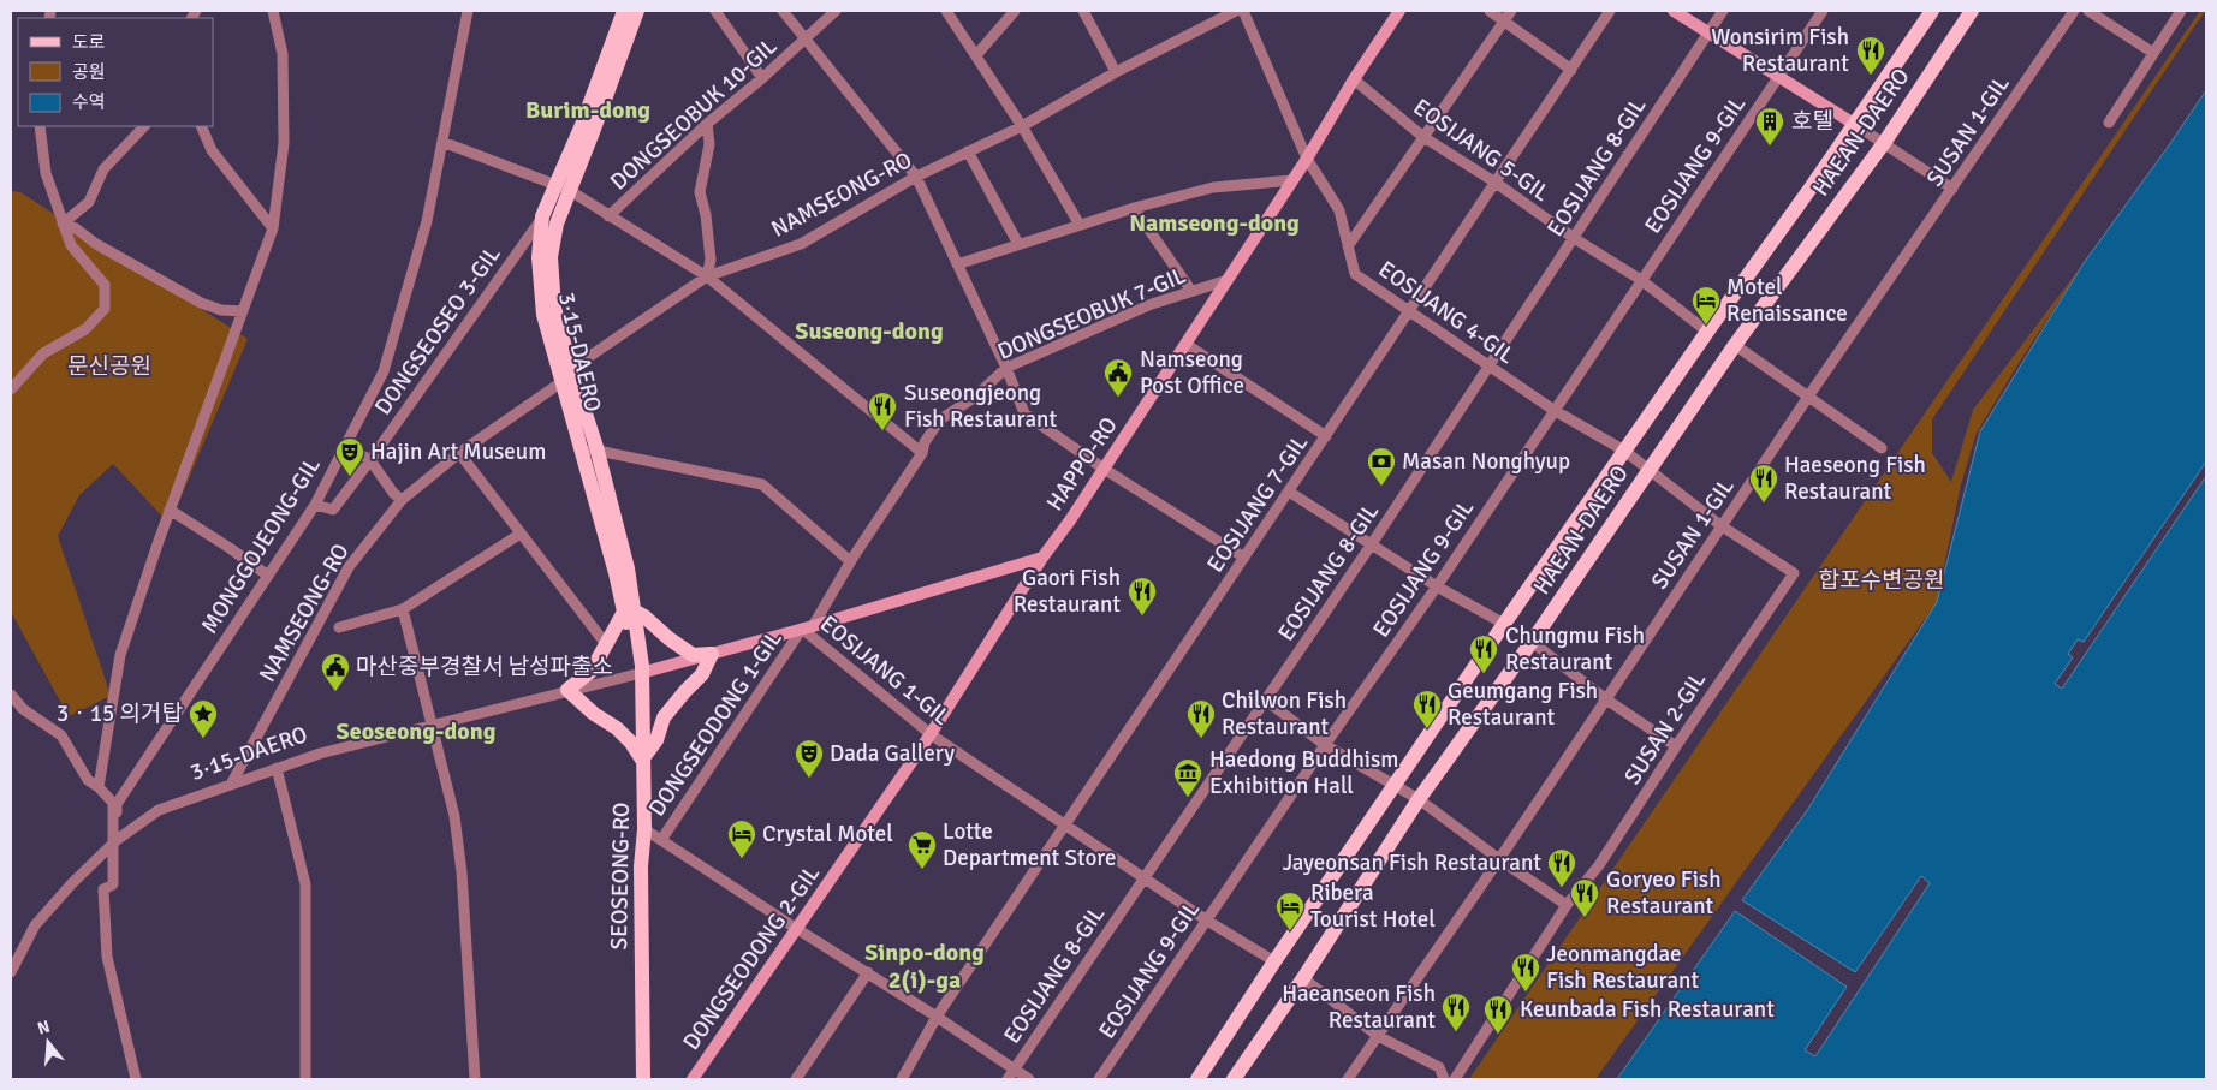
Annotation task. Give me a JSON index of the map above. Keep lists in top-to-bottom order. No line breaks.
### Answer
{"streets":{"main road":["HAEAN-DAERO","3·15-DAERO","HAPPO-RO","SEOSEONG-RO","DONGSEODONG 2-GIL"],"street":["DONGSEOBUK 10-GIL","SUSAN 1-GIL","EOSIJANG 5-GIL","EOSIJANG 9-GIL","EOSIJANG 8-GIL","NAMSEONG-RO","EOSIJANG 4-GIL","DONGSEOBUK 7-GIL","DONGSEOSEO 3-GIL","EOSIJANG 7-GIL","MONGGOJEONG-GIL","EOSIJANG 1-GIL","DONGSEODONG 1-GIL","SUSAN 2-GIL"]},"crossings":[["DONGSEOBUK 10-GIL","NAMSEONG-RO"],["DONGSEOBUK 10-GIL","DONGSEOBUK 7-GIL"],["SUSAN 1-GIL","SUSAN 2-GIL"],["HAEAN-DAERO","EOSIJANG 5-GIL"],["HAEAN-DAERO","EOSIJANG 4-GIL"],["HAEAN-DAERO","EOSIJANG 1-GIL"],["HAEAN-DAERO","SUSAN 2-GIL"],["EOSIJANG 5-GIL","EOSIJANG 9-GIL"],["EOSIJANG 5-GIL","EOSIJANG 8-GIL"],["EOSIJANG 5-GIL","HAPPO-RO"],["EOSIJANG 5-GIL","EOSIJANG 7-GIL"],["EOSIJANG 9-GIL","EOSIJANG 4-GIL"],["EOSIJANG 9-GIL","EOSIJANG 1-GIL"],["EOSIJANG 8-GIL","EOSIJANG 4-GIL"],["EOSIJANG 8-GIL","EOSIJANG 1-GIL"],["NAMSEONG-RO","3·15-DAERO"],["EOSIJANG 4-GIL","HAPPO-RO"],["EOSIJANG 4-GIL","EOSIJANG 7-GIL"],["EOSIJANG 4-GIL","SUSAN 2-GIL"],["DONGSEOBUK 7-GIL","HAPPO-RO"],["DONGSEOBUK 7-GIL","EOSIJANG 1-GIL"],["DONGSEOBUK 7-GIL","DONGSEODONG 1-GIL"],["DONGSEOSEO 3-GIL","3·15-DAERO"],["DONGSEOSEO 3-GIL","MONGGOJEONG-GIL"],["3·15-DAERO","MONGGOJEONG-GIL"],["3·15-DAERO","SEOSEONG-RO"],["HAPPO-RO","DONGSEODONG 2-GIL"],["EOSIJANG 7-GIL","EOSIJANG 1-GIL"],["EOSIJANG 1-GIL","DONGSEODONG 1-GIL"],["EOSIJANG 1-GIL","DONGSEODONG 2-GIL"]],"districts":["Burim-dong","Namseong-dong","Suseong-dong","Seoseong-dong","Sinpo-dong 2(i)-ga"],"parks":["문신공원","합포수변공원"],"places":{"restaurant":["Wonsirim Fish Restaurant","Suseongjeong Fish Restaurant","Haeseong Fish Restaurant","Gaori Fish Restaurant","Chungmu Fish Restaurant","Geumgang Fish Restaurant","Chilwon Fish Restaurant","Jayeonsan Fish Restaurant","Goryeo Fish Restaurant","Jeonmangdae Fish Restaurant","Haeanseon Fish Restaurant","Keunbada Fish Restaurant"],"building":["호텔"],"hotel":["Motel Renaissance","Crystal Motel","Ribera Tourist Hotel"],"public building":["Namseong Post Office","마산중부경찰서 남성파출소"],"theatre":["Hajin Art Museum","Dada Gallery"],"bank":["Masan Nonghyup"],"place":["3ㆍ15 의거탑"],"museum":["Haedong Buddhism Exhibition Hall"],"supermarket":["Lotte Department Store"]},"legend":["도로","공원","수역"],"north":"top"}
